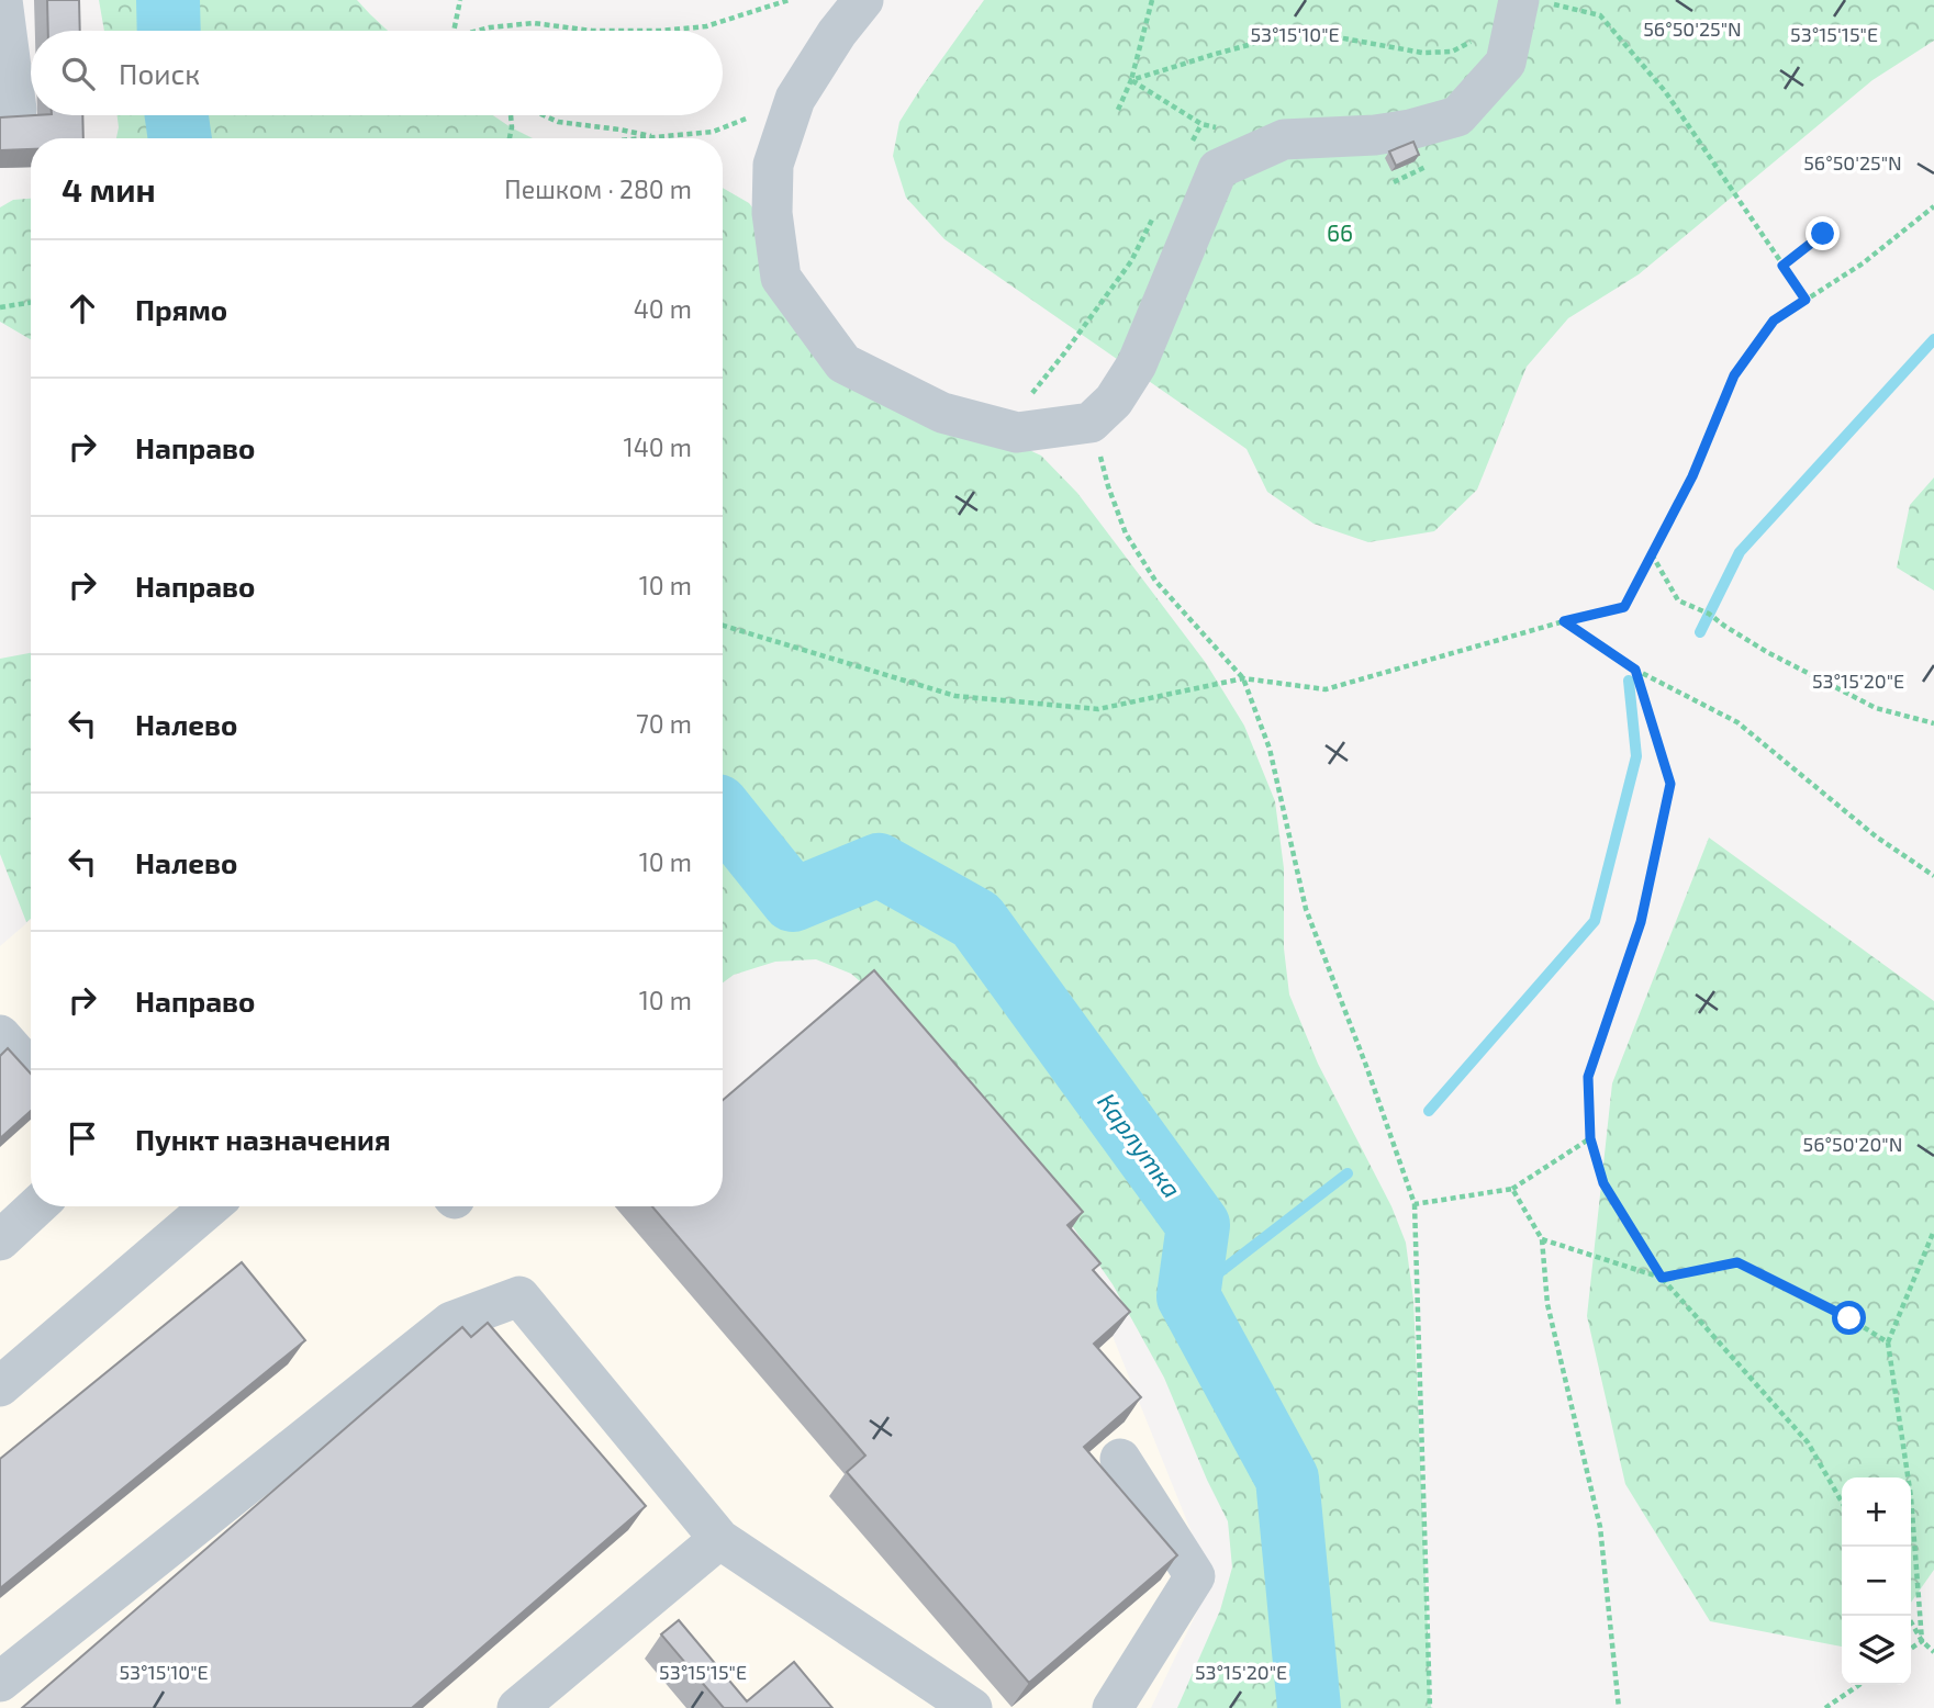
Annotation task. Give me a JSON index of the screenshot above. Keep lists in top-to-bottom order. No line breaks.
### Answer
{"water":["Карлутка"],"parks":["66"],"page":{"search":"Поиск","heading":["4 мин","Пешком · 280 m"],"list":[["Прямо","40 m"],["Направо","140 m"],["Направо","10 m"],["Налево","70 m"],["Налево","10 m"],["Направо","10 m"],"Пункт назначения"],"map_buttons":["+","−"]},"coordinates":["56°50'25\"N","53°15'10\"E","53°15'15\"E","53°15'20\"E","56°50'20\"N"]}
